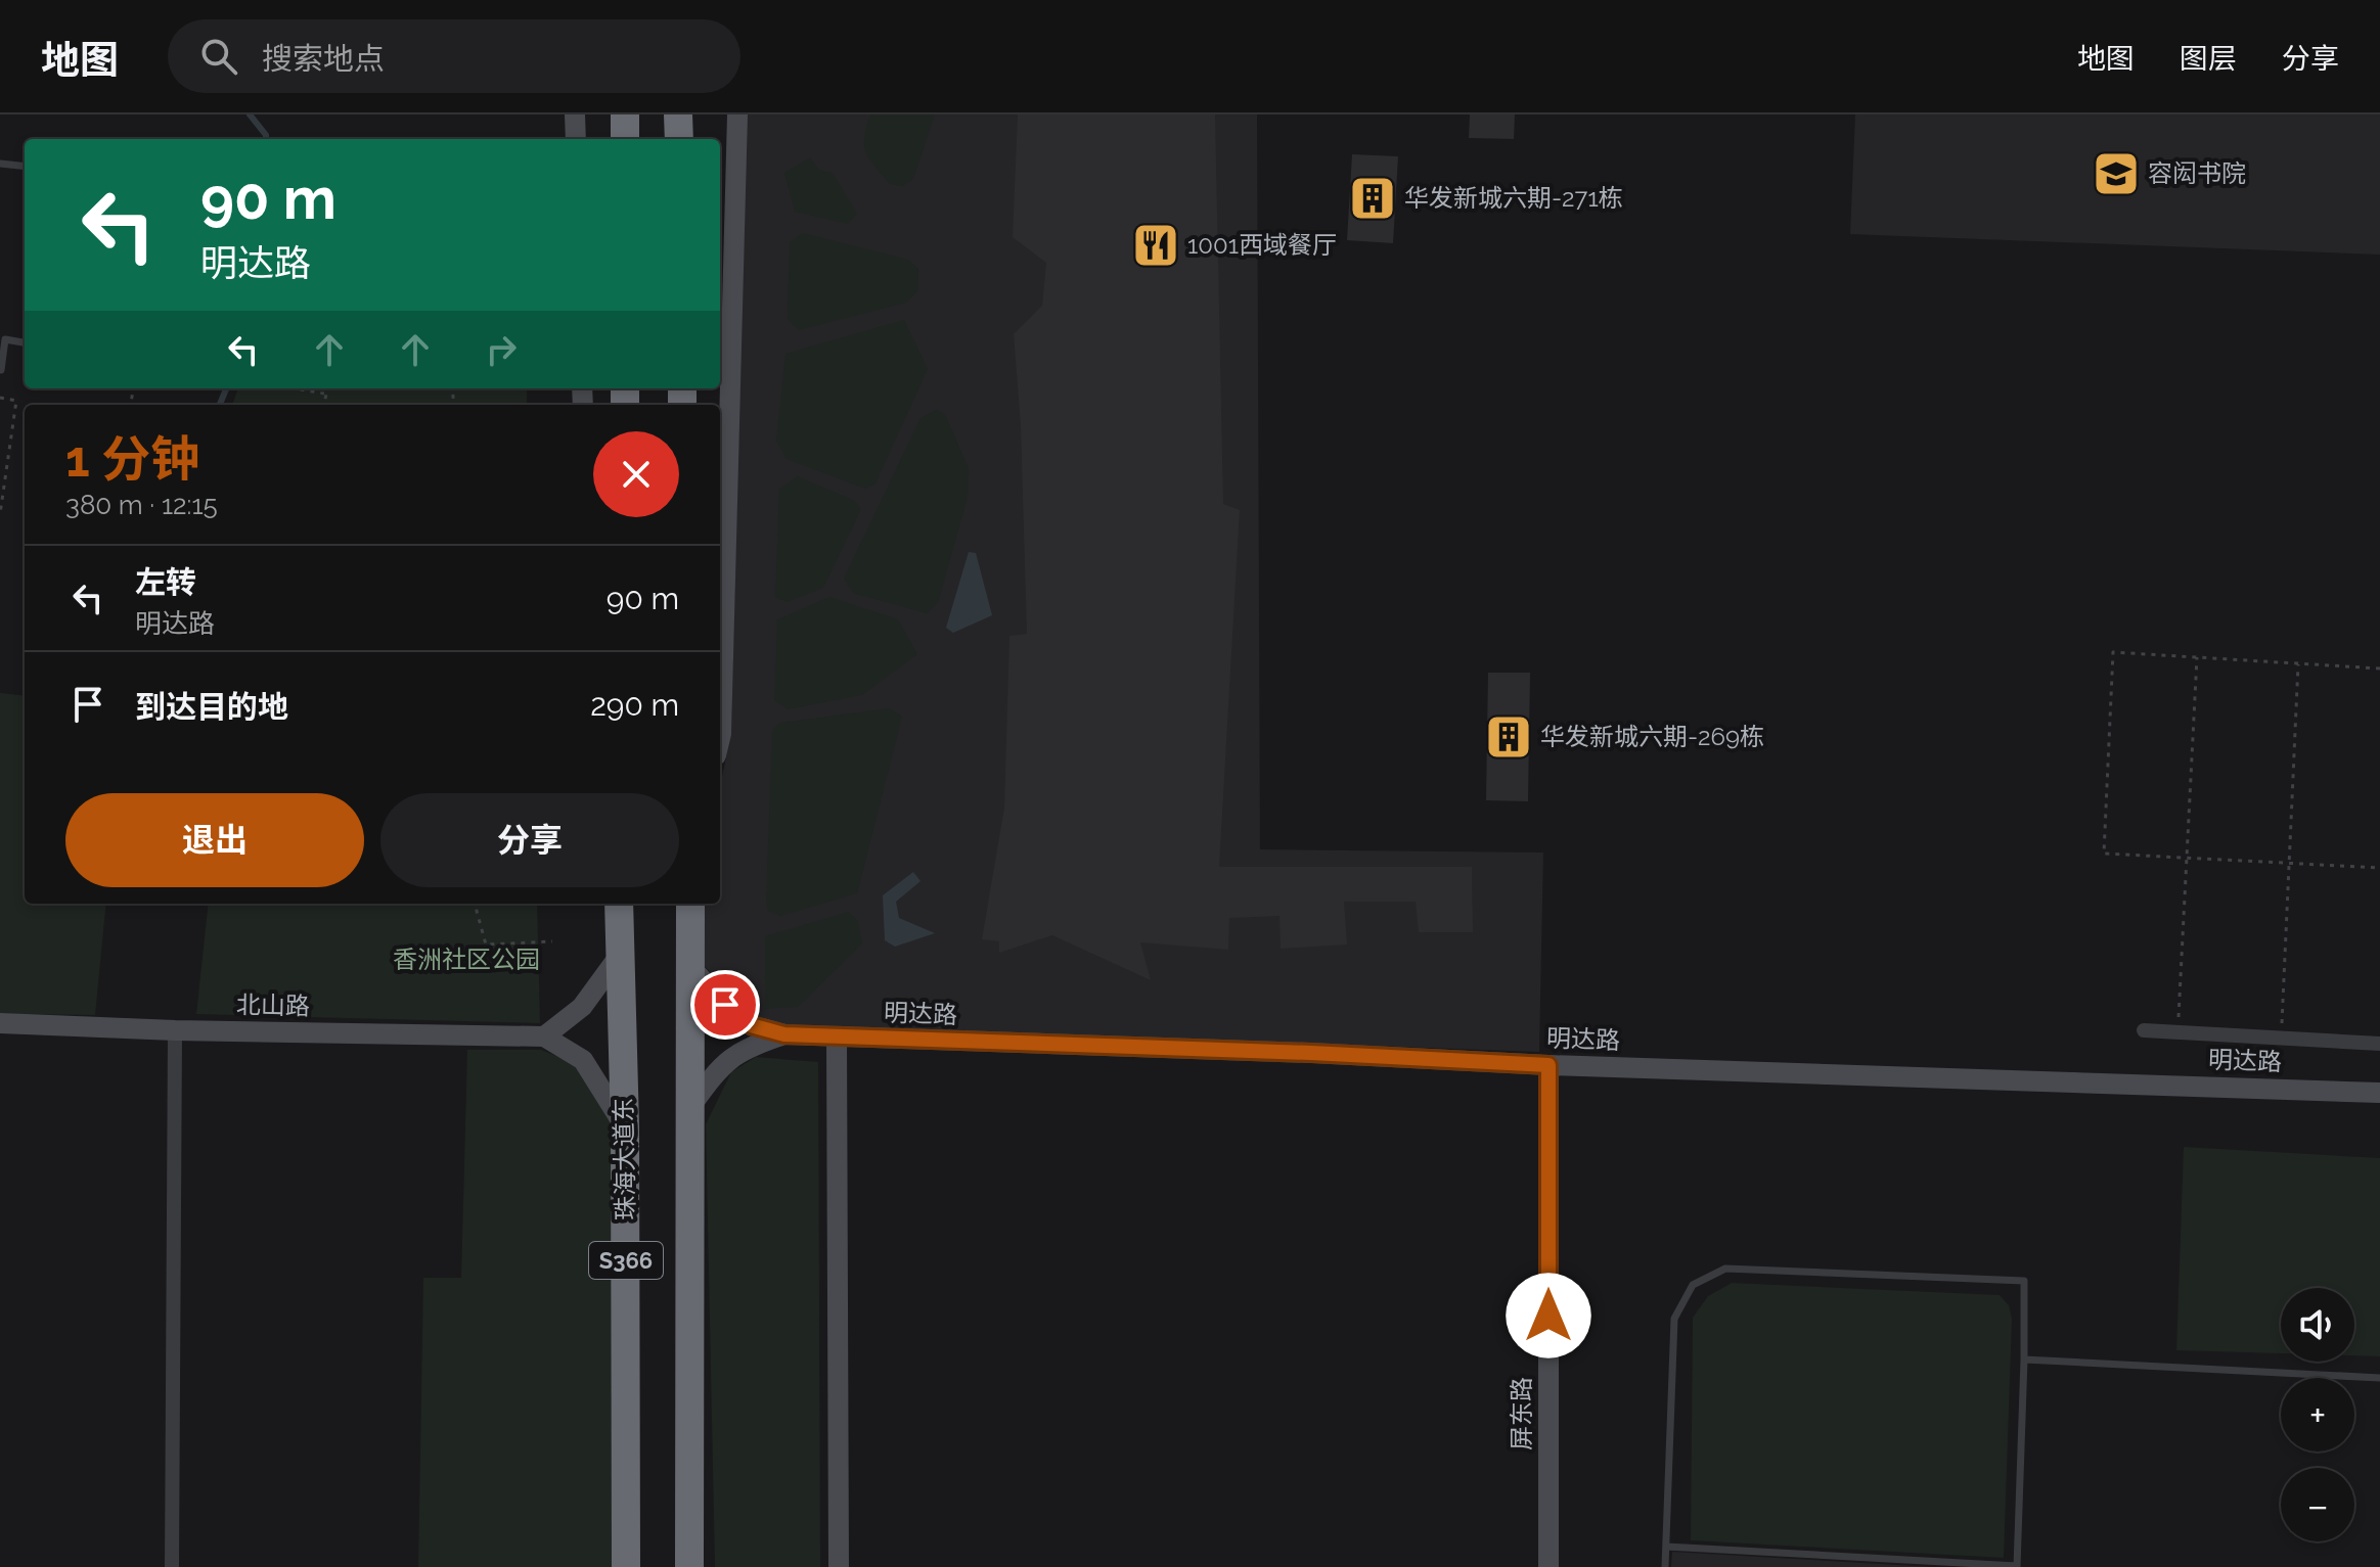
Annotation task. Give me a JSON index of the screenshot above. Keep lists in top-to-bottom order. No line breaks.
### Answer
{"streets":{"highway":["珠海大道东","S366"],"street":["北山路","明达路","屏东路"]},"crossings":[["明达路","S366"],["明达路","屏东路"]],"parks":["香洲社区公园"],"places":{"school or university":["容闳书院"],"building":["华发新城六期-271栋","华发新城六期-269栋"],"restaurant":["1001西域餐厅"]},"page":{"header":"地图","search":"搜索地点","nav":["地图","图层","分享"],"turn":["90 m","明达路"],"heading":["1 分钟","380 m · 12:15"],"list":[{"name":"左转","note":"明达路","value":"90 m"},{"name":"到达目的地","value":"290 m"}],"buttons":["退出","分享"],"map_buttons":["+","−"]}}
